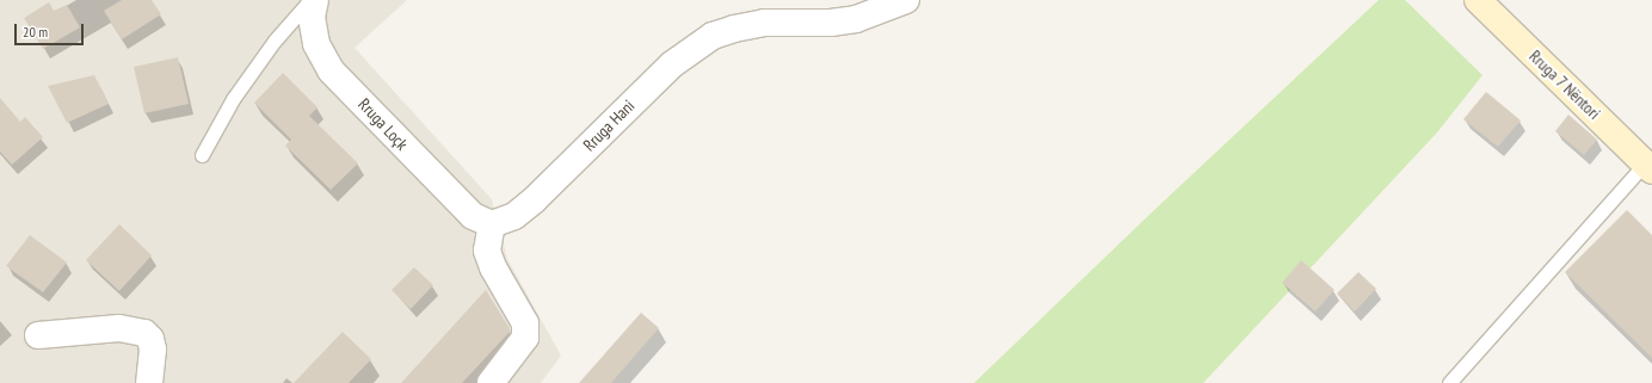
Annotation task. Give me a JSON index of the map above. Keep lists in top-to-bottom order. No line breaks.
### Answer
{"streets":{"main road":["Rruga 7 Nëntori"],"street":["Rruga Loçk","Rruga Hani"]},"crossings":[["Rruga Loçk","Rruga Hani"]],"scale_bar":"20 m"}
